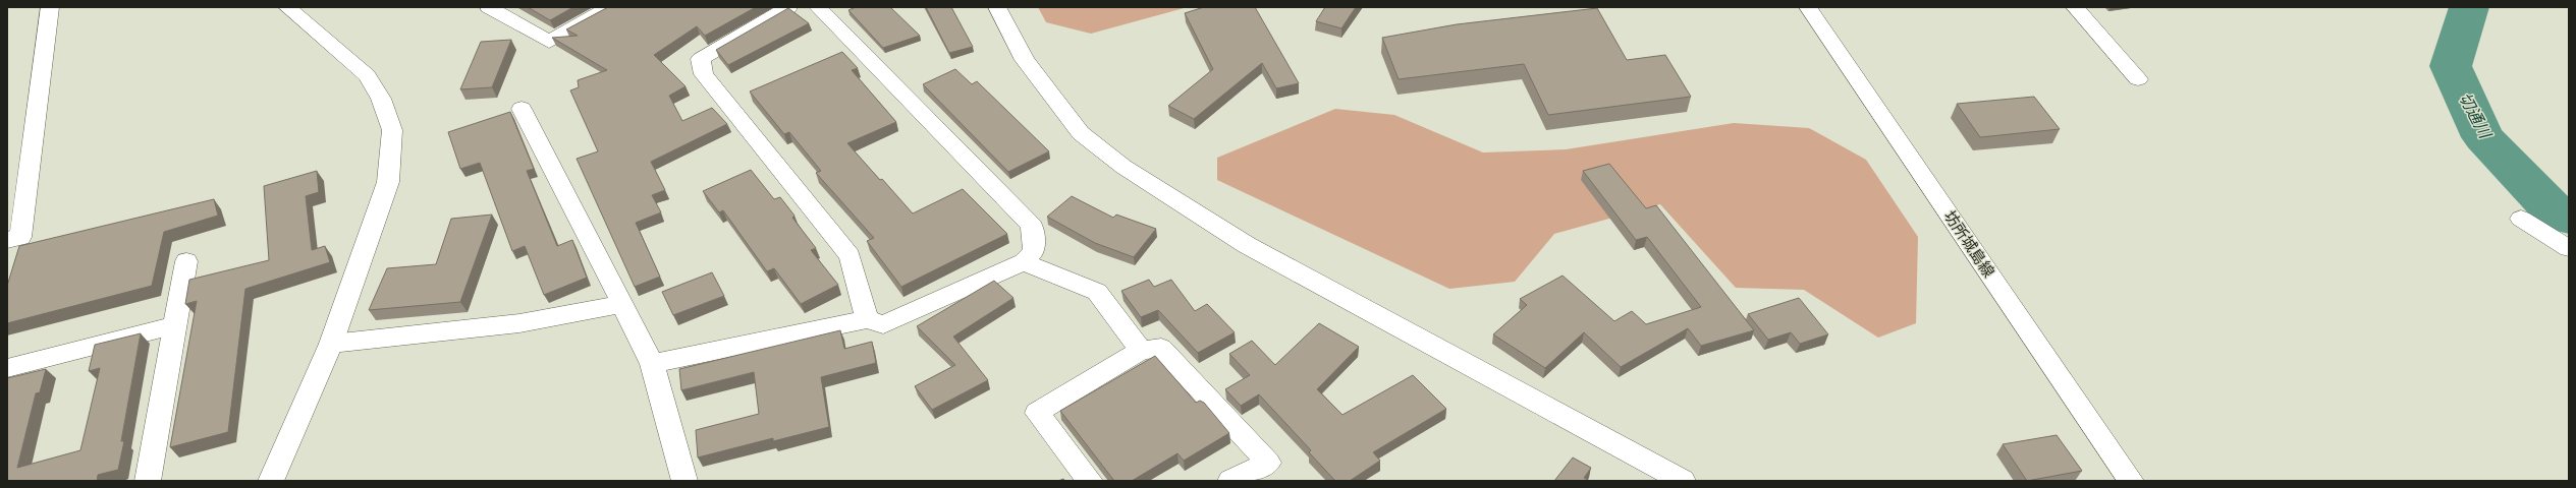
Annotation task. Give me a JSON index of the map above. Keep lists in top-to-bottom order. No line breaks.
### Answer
{"streets":{"street":["坊所城島線"]},"water":["切通川"]}
